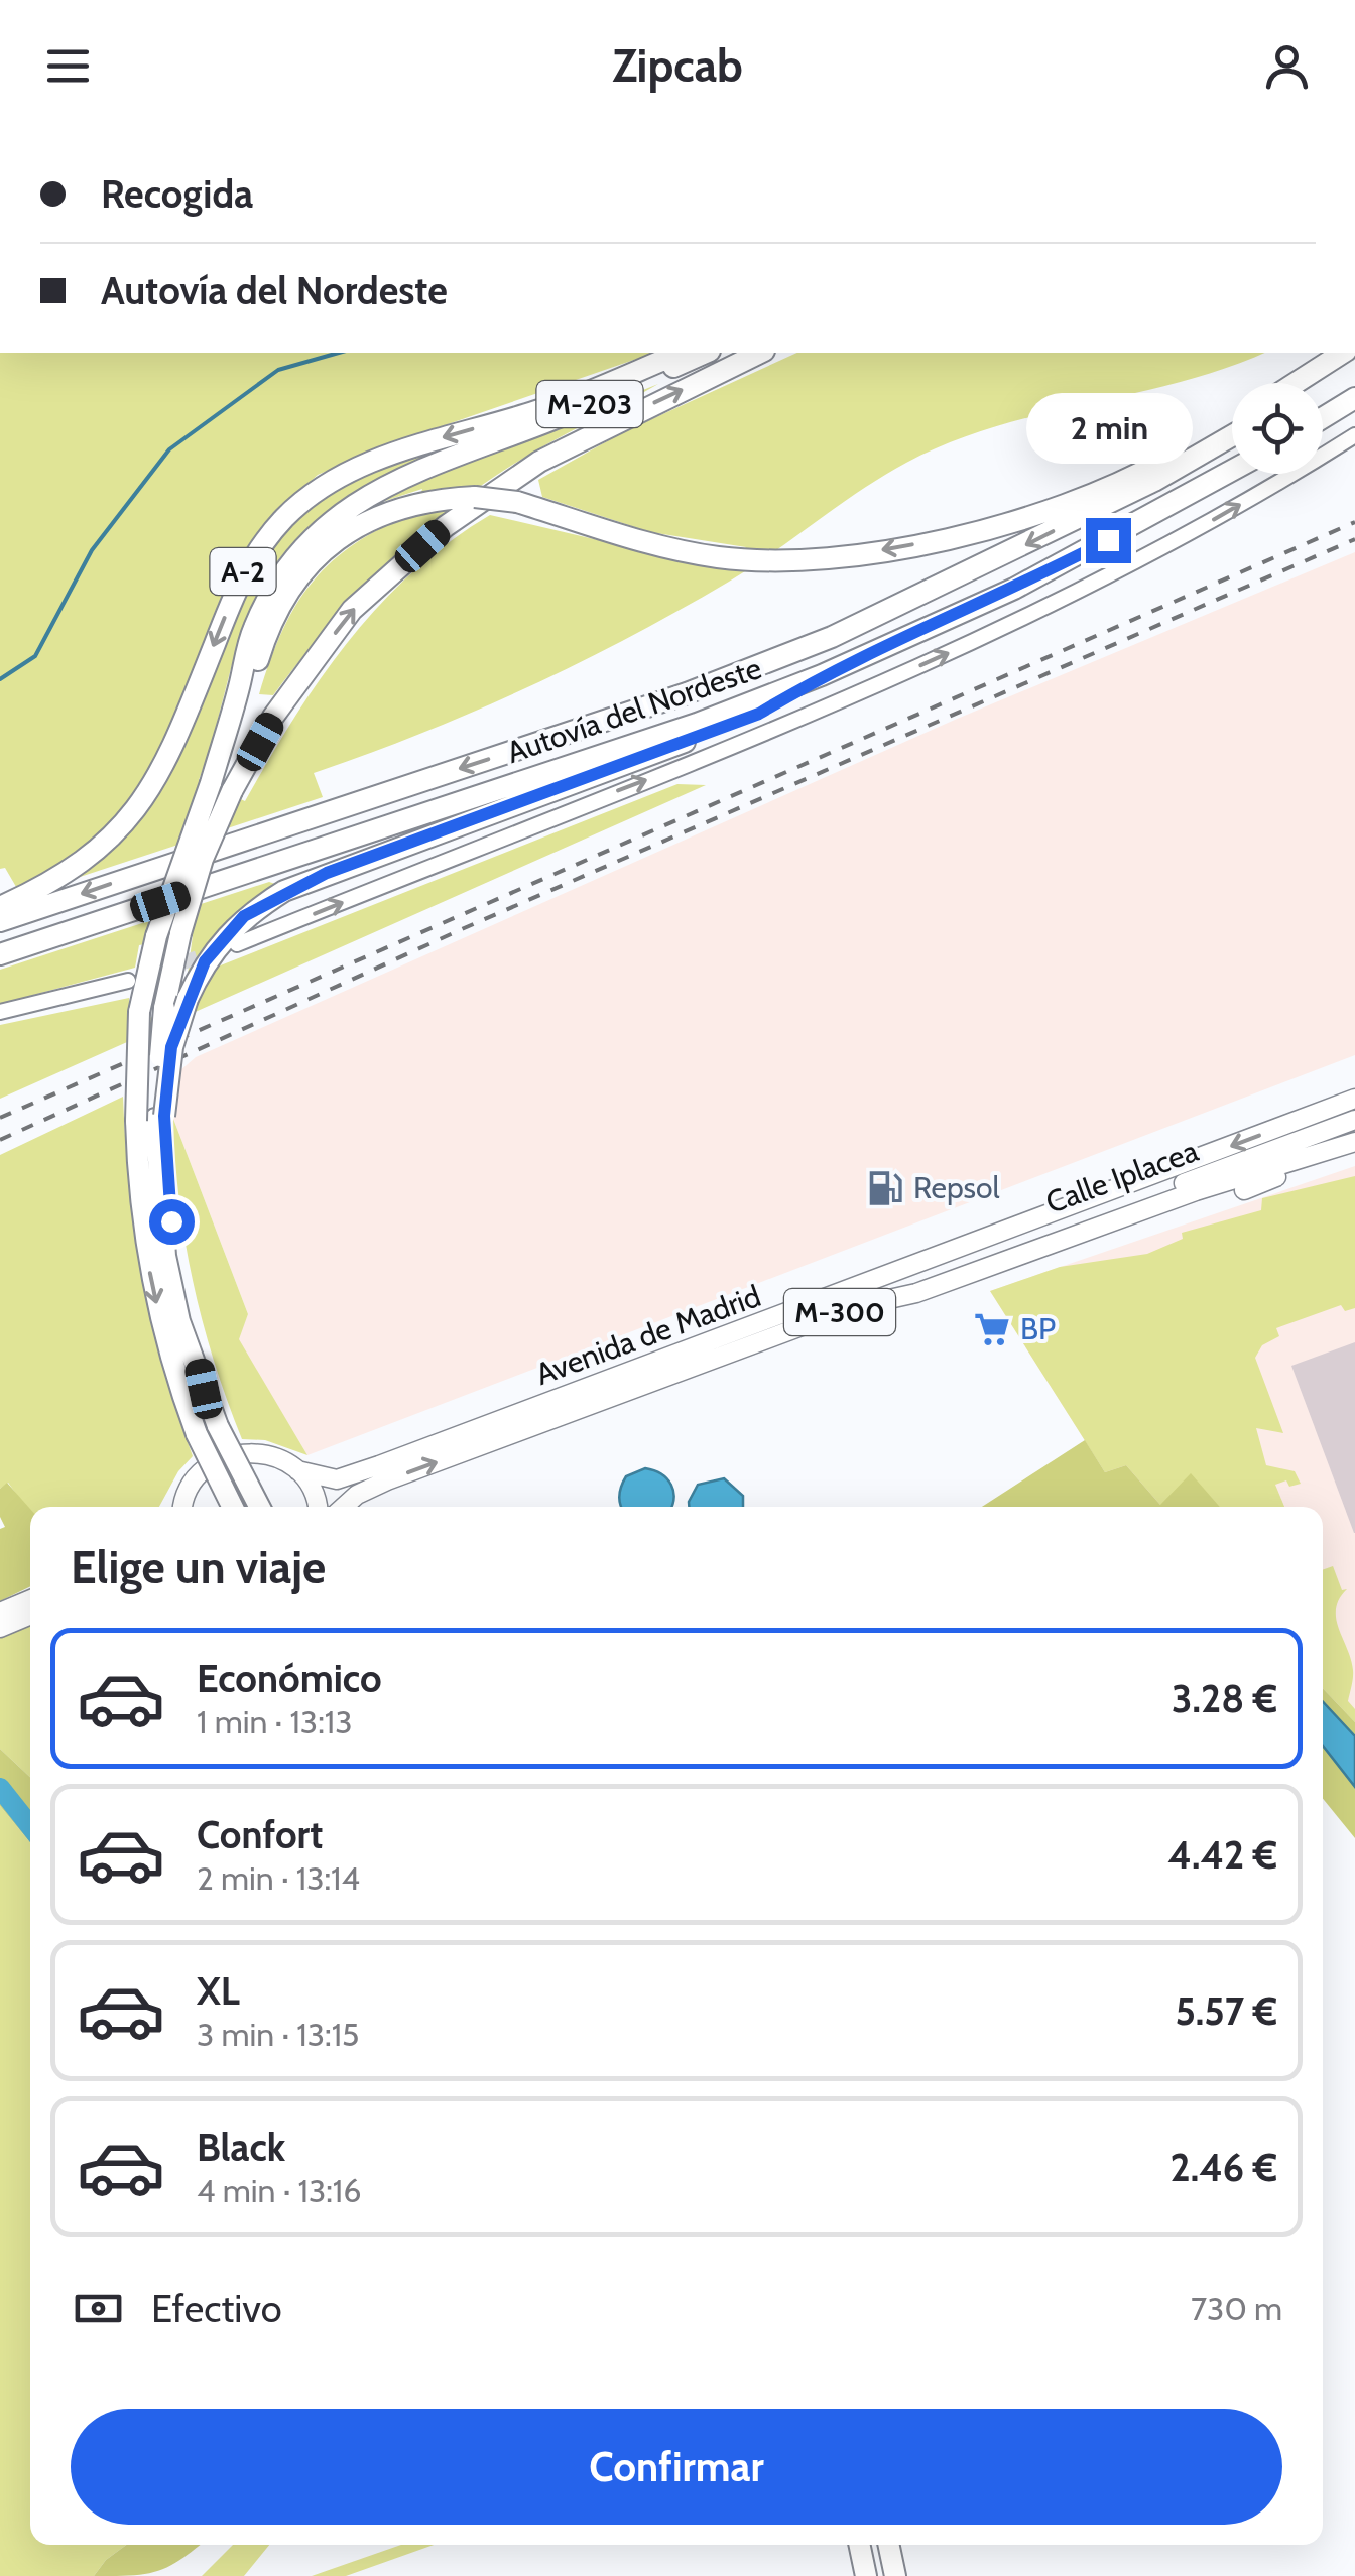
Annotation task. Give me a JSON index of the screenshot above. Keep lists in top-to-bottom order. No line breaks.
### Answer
{"streets":{"highway":["M-203","A-2","Autovía del Nordeste"],"main road":["Calle Iplacea","M-300","Avenida de Madrid"]},"crossings":[["Calle Iplacea","Avenida de Madrid"],["M-300","Avenida de Madrid"]],"places":{"fuel station":["Repsol"],"supermarket":["BP"]},"page":{"header":"Zipcab","banner":["Recogida","Autovía del Nordeste"],"bubble":"2 min","heading":"Elige un viaje","list":[{"name":"Económico","note":"1 min · 13:13","value":"3.28 €"},{"name":"Confort","note":"2 min · 13:14","value":"4.42 €"},{"name":"XL","note":"3 min · 13:15","value":"5.57 €"},{"name":"Black","note":"4 min · 13:16","value":"2.46 €"}],"pay":["Efectivo","730 m"],"buttons":"Confirmar"}}
